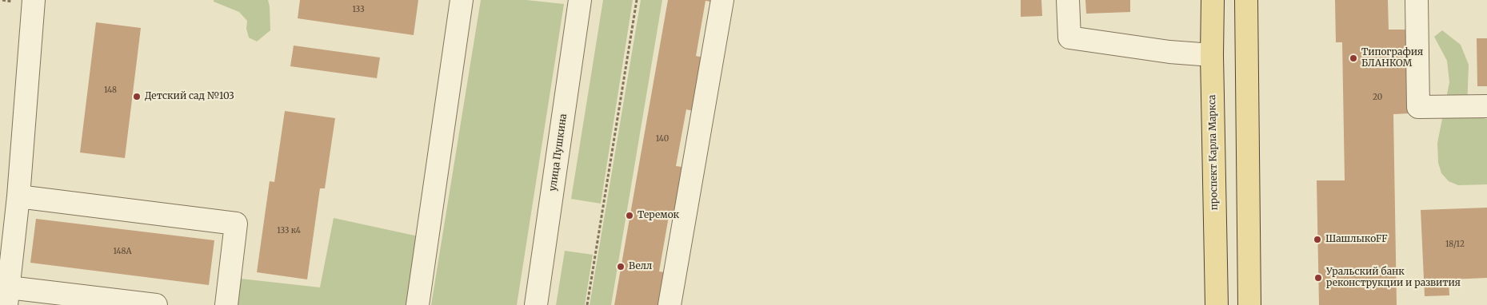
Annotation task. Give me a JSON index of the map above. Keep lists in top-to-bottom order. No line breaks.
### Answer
{"streets":{"main road":["проспект Карла Маркса"],"street":["улица Пушкина"]},"places":["Типография БЛАНКОМ","Детский сад №103","Теремок","ШашлыкoFF","Велл","Уральский банк реконструкции и развития"],"house_numbers":["133","148","20","140","133 к4","18/12","148А"]}
